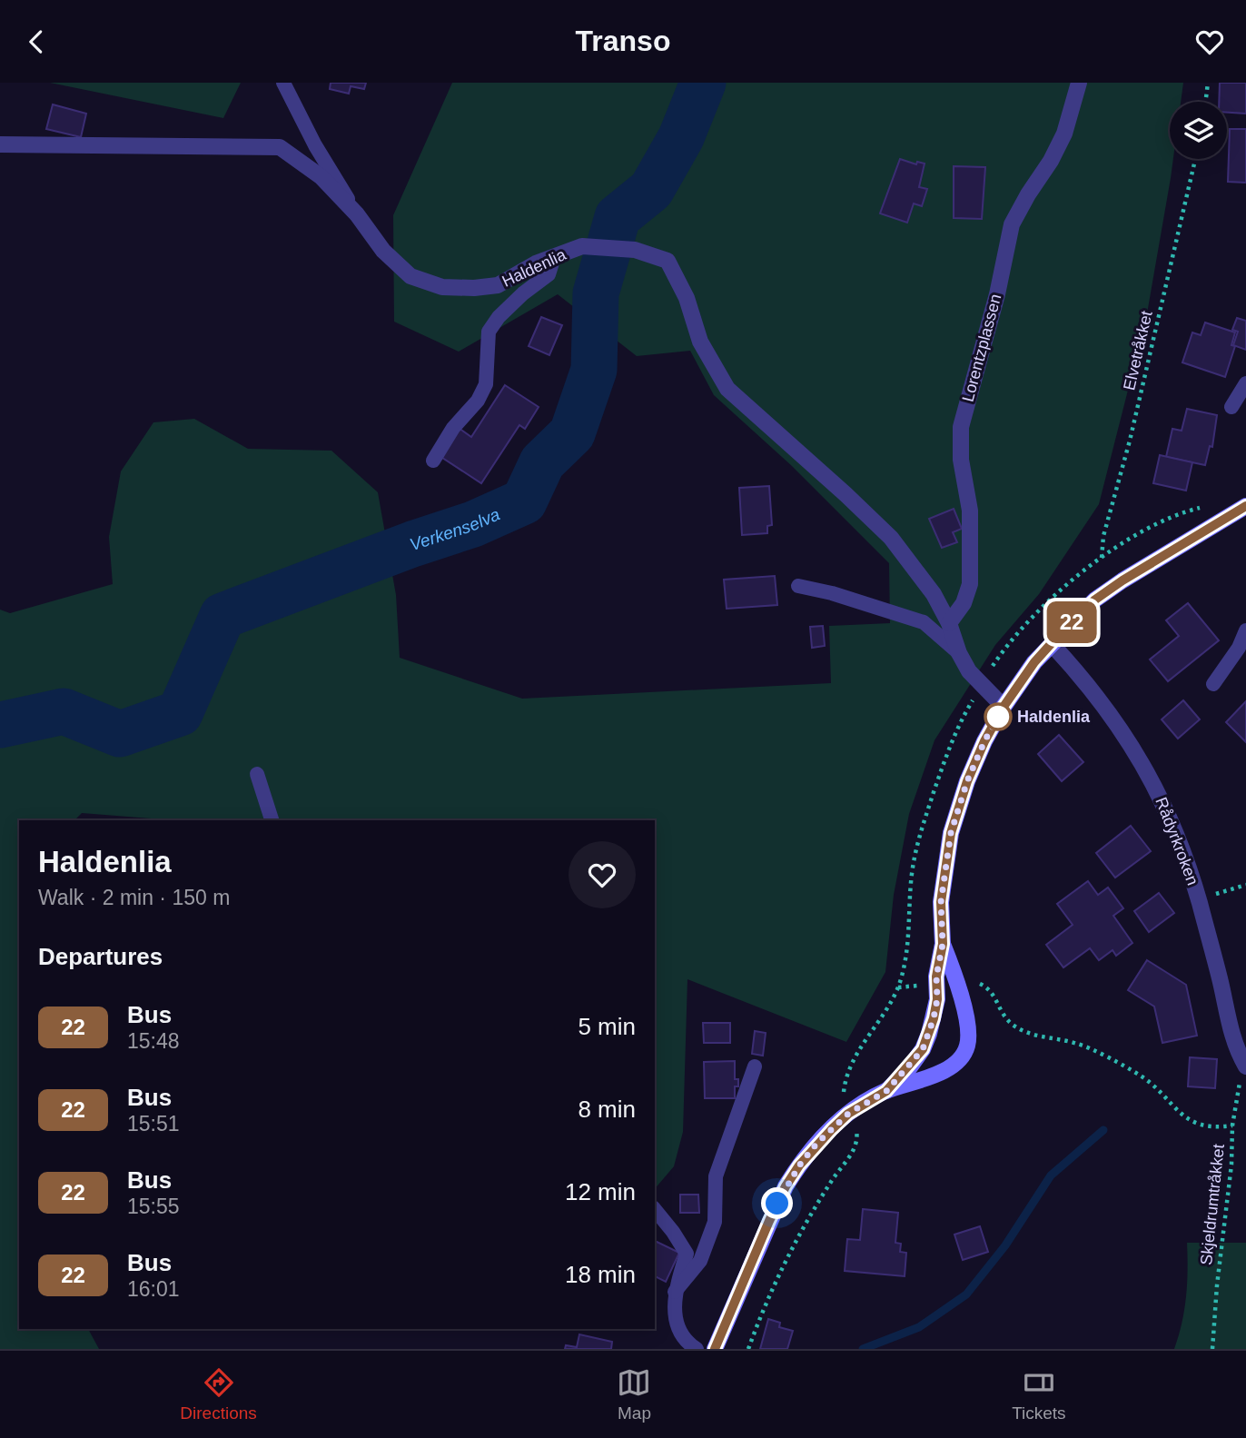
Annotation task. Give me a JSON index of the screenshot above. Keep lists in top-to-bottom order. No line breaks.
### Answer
{"streets":{"street":["Haldenlia","Lorentzplassen","Rådyrkroken"],"path":["Elvetråkket","Skjeldrumtråkket"]},"crossings":[["Haldenlia","Lorentzplassen"],["Rådyrkroken","Skjeldrumtråkket"]],"water":["Verkenselva"],"places":["Haldenlia"],"lines":["bus line 22"],"page":{"header":"Transo","on_map":"22","heading":[["Haldenlia","Walk · 2 min · 150 m"],"Departures"],"list":[{"mark":"22","name":"Bus","note":"15:48","value":"5 min"},{"mark":"22","name":"Bus","note":"15:51","value":"8 min"},{"mark":"22","name":"Bus","note":"15:55","value":"12 min"},{"mark":"22","name":"Bus","note":"16:01","value":"18 min"}],"tabs":["Directions","Map","Tickets"]}}
